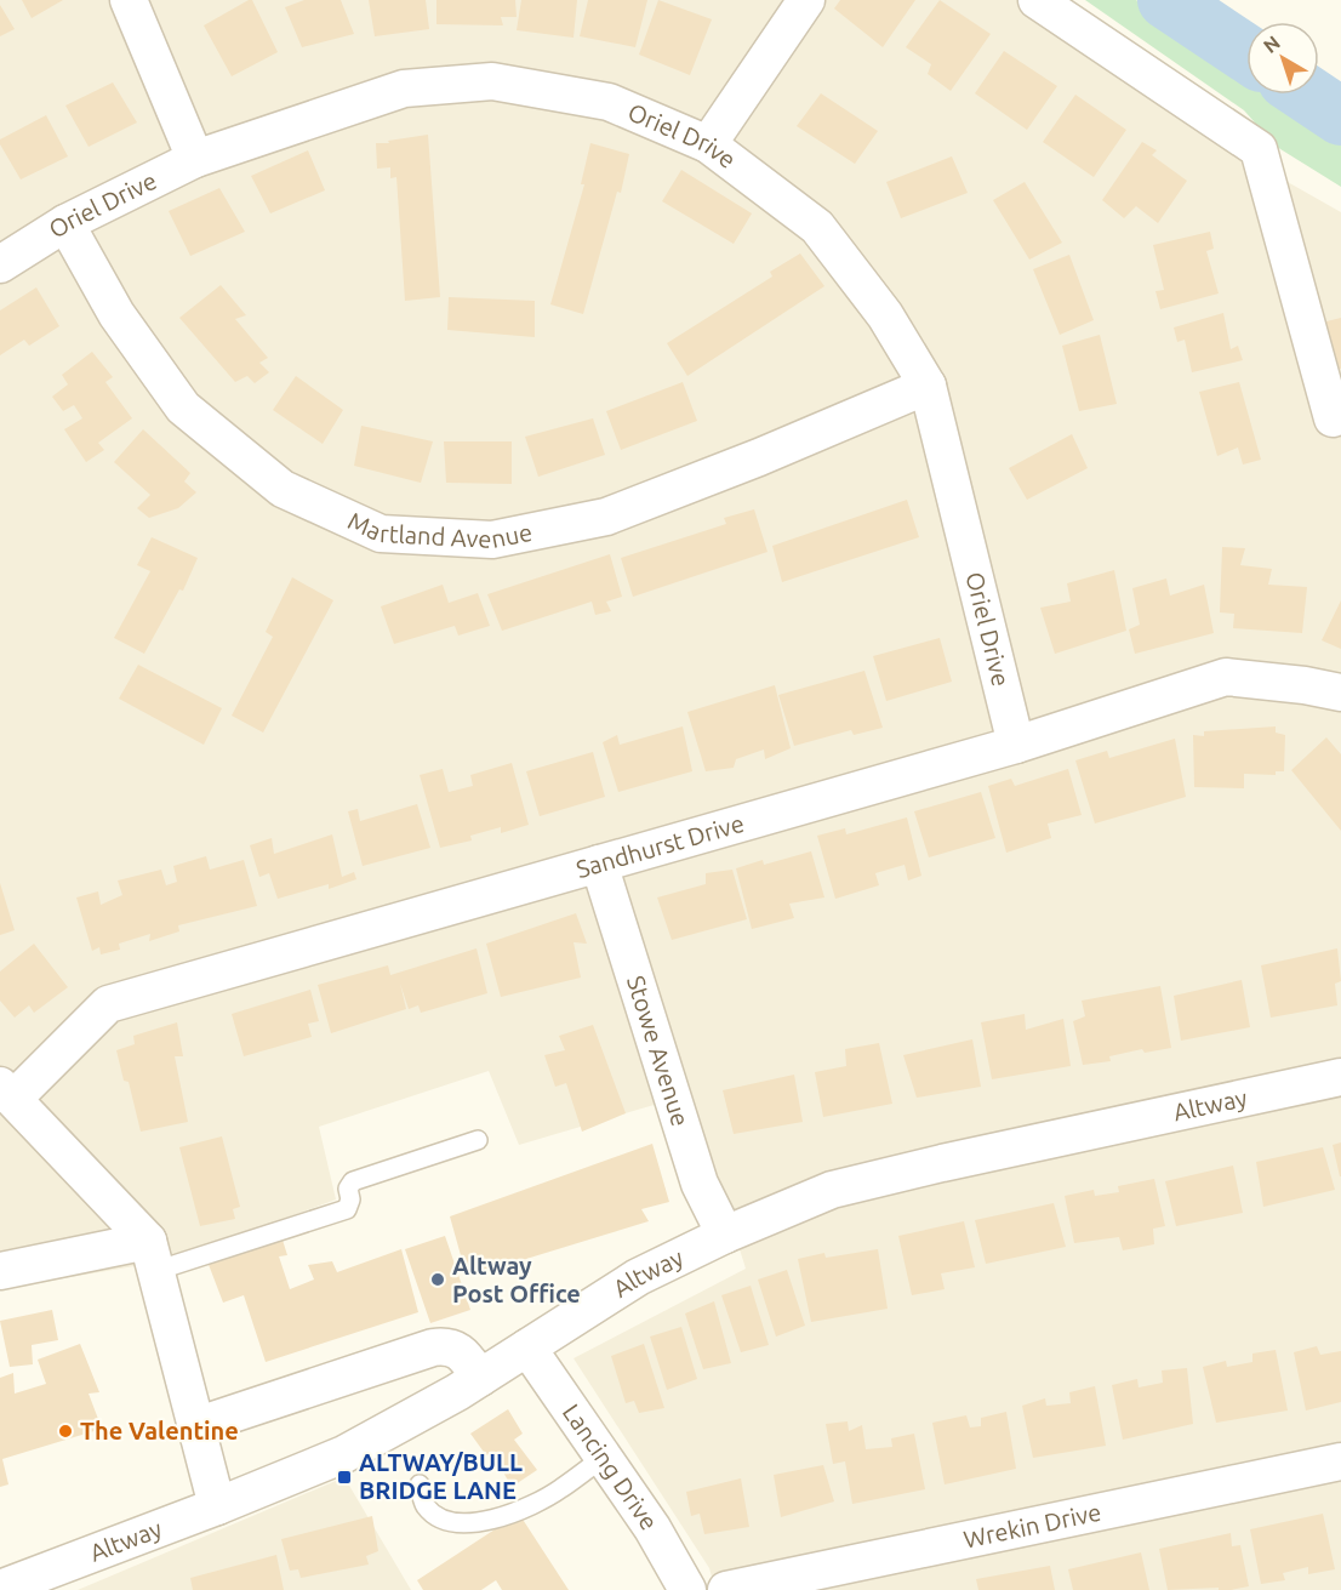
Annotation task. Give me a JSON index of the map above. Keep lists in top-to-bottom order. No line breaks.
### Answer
{"streets":{"street":["Oriel Drive","Martland Avenue","Sandhurst Drive","Stowe Avenue","Altway","Lancing Drive","Wrekin Drive"]},"crossings":[["Oriel Drive","Martland Avenue"],["Oriel Drive","Sandhurst Drive"],["Sandhurst Drive","Stowe Avenue"],["Stowe Avenue","Altway"],["Altway","Lancing Drive"]],"places":{"other":["Altway Post Office","The Valentine"],"transit":["ALTWAY/BULL BRIDGE LANE"]},"north":"top left"}
